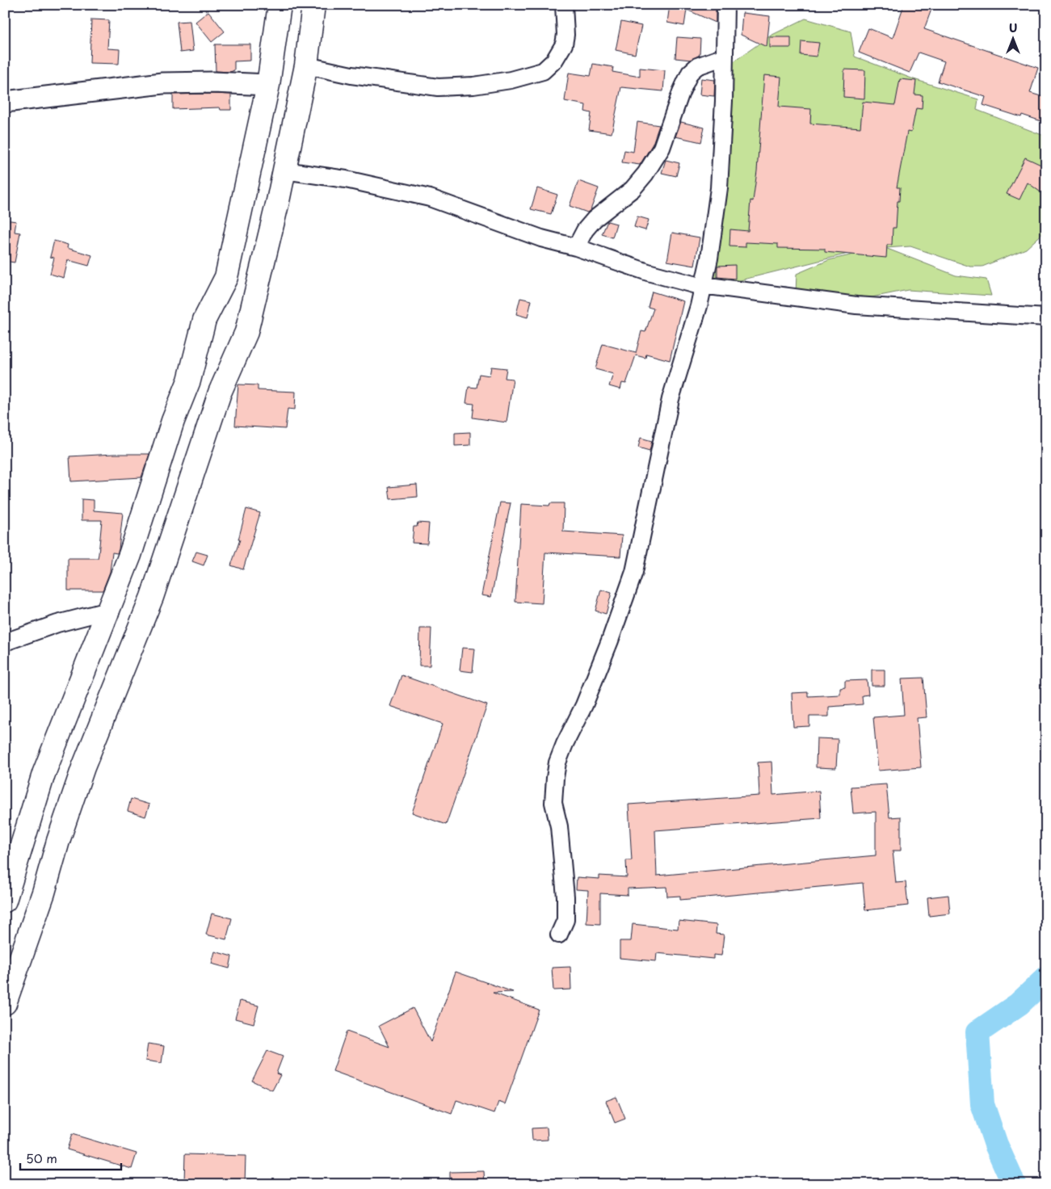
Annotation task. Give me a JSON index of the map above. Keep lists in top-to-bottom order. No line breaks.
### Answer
{"scale_bar":"50 m","north":"top"}
